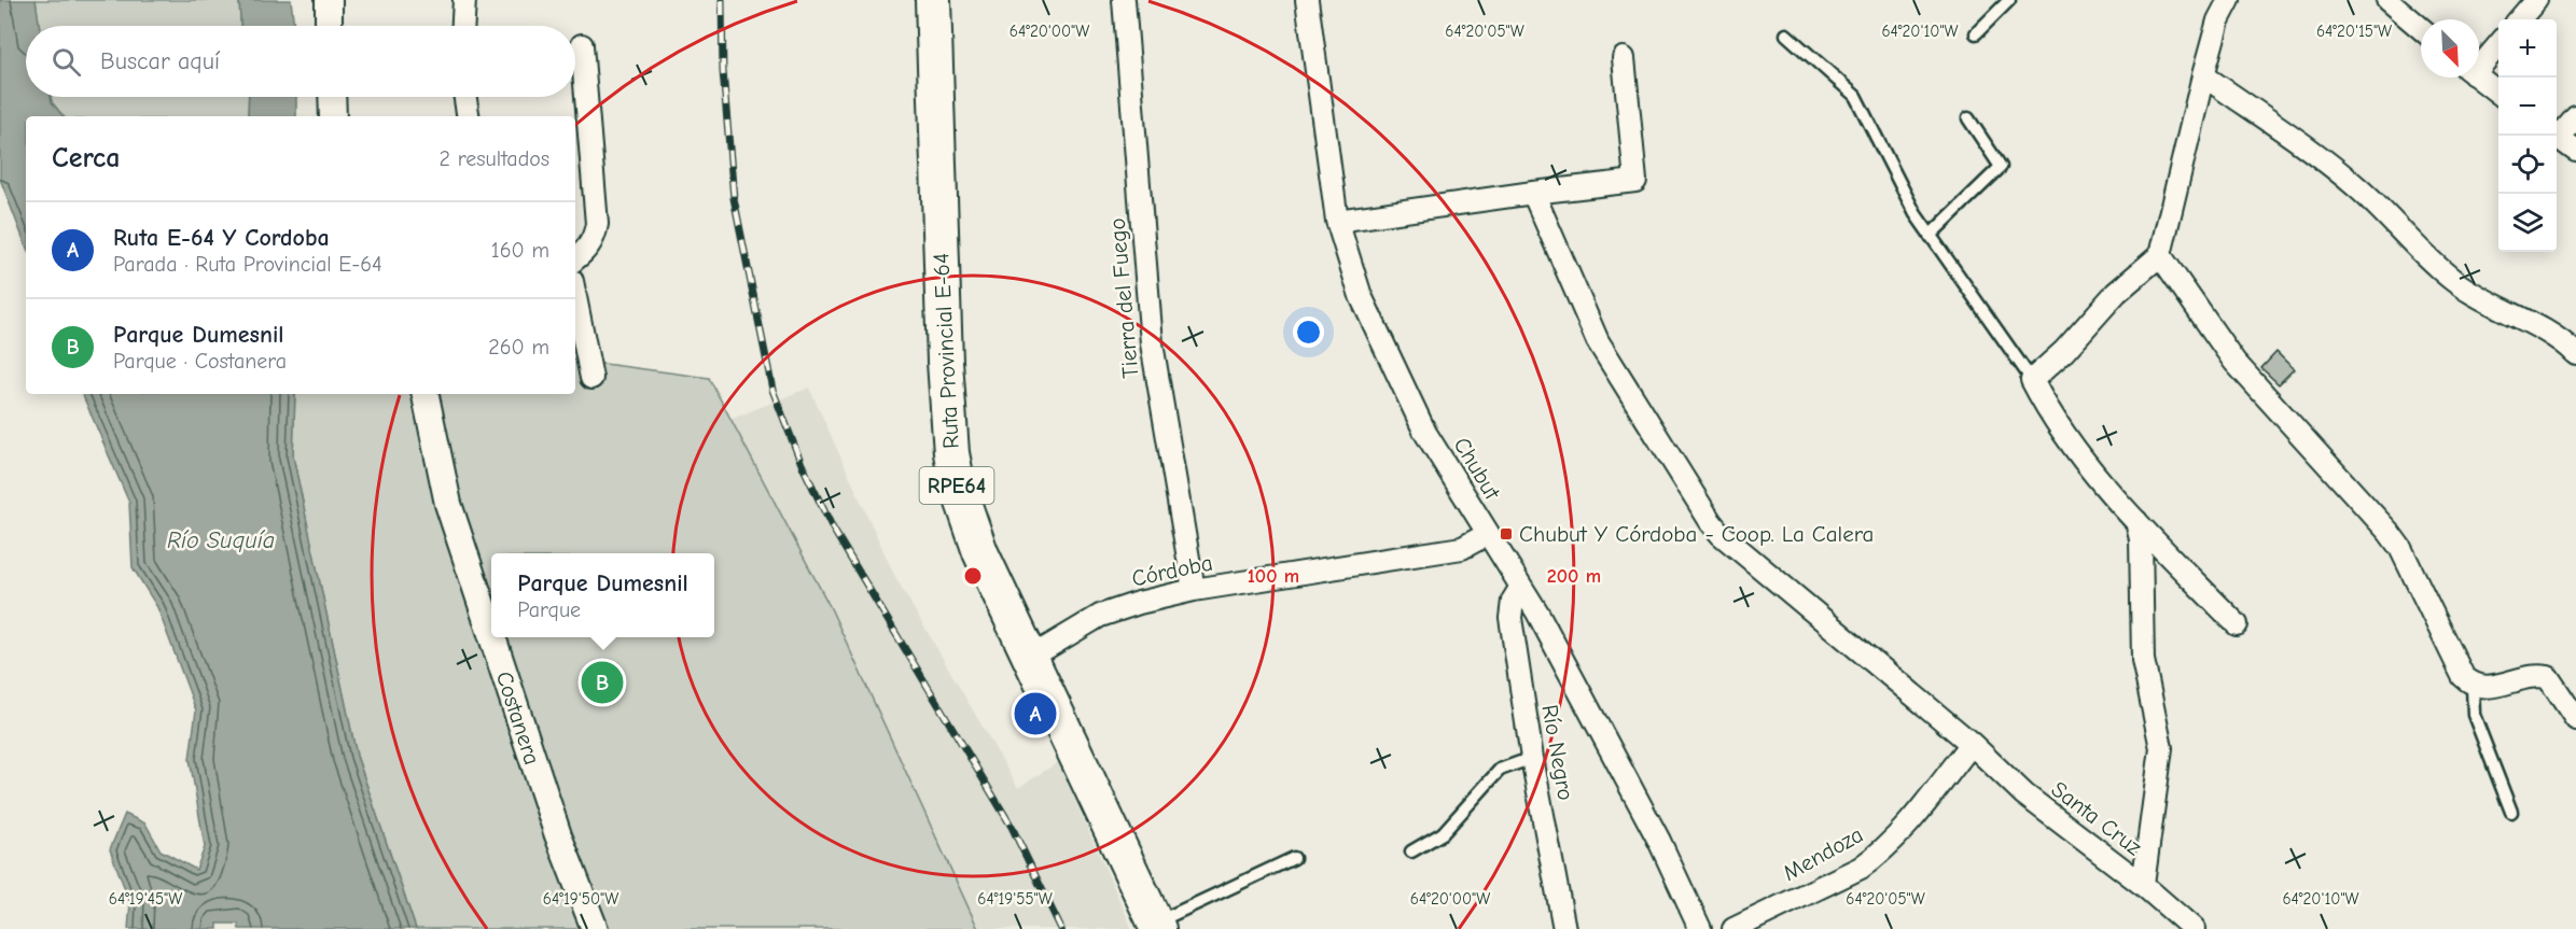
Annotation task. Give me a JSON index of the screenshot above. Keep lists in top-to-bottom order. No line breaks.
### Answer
{"streets":{"main road":["Ruta Provincial E-64","RPE64"],"street":["Tierra del Fuego","Chubut","Córdoba","Costanera","Río Negro","Santa Cruz","Mendoza"]},"crossings":[["Tierra del Fuego","Córdoba"],["Ruta Provincial E-64","Córdoba"],["Chubut","Córdoba"],["Chubut","Río Negro"],["Santa Cruz","Mendoza"]],"water":["Río Suquía"],"places":{"transit":["Chubut Y Córdoba - Coop. La Calera"]},"north":"bottom right","page":{"map_buttons":["+","−"],"search":"Buscar aquí","heading":["Cerca","2 resultados"],"list":[{"mark":"A","name":"Ruta E-64 Y Cordoba","note":"Parada · Ruta Provincial E-64","value":"160 m"},{"mark":"B","name":"Parque Dumesnil","note":"Parque · Costanera","value":"260 m"}],"popup":["Parque Dumesnil","Parque"],"pins":["B","A"]},"coordinates":["64°20'00\"W","64°20'05\"W","64°20'10\"W","64°20'15\"W","64°19'45\"W","64°19'50\"W","64°19'55\"W"],"rings":["100 m","200 m"]}
